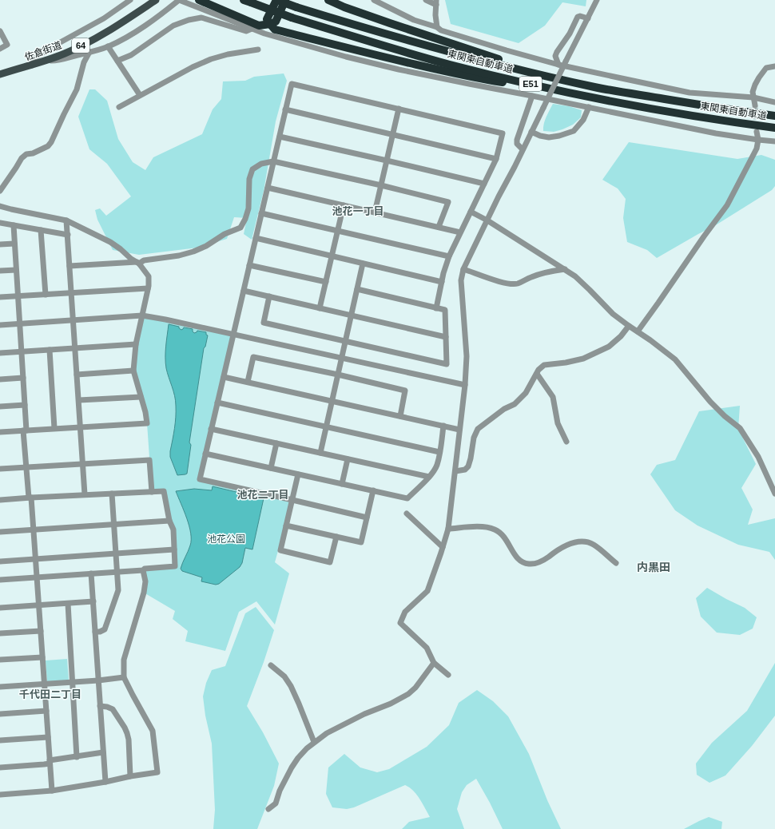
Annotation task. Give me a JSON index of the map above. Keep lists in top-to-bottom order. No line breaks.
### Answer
{"streets":{"highway":["東関東自動車道","E51"],"main road":["64","佐倉街道"]},"districts":["池花一丁目","池花二丁目","内黒田","千代田二丁目"],"parks":["池花公園"]}
